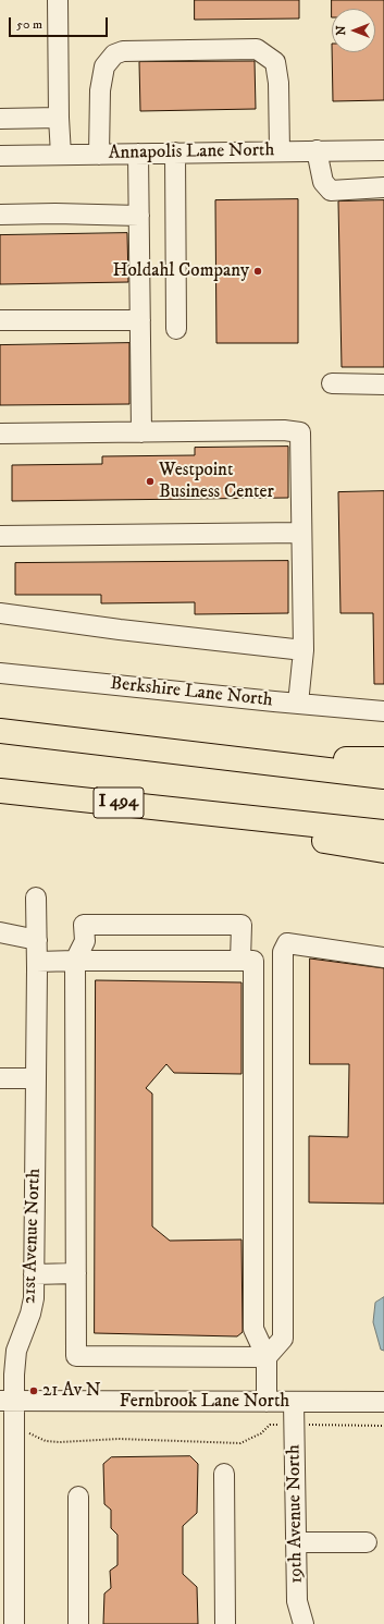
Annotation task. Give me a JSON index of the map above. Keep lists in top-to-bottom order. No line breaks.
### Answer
{"streets":{"highway":["I 494"],"street":["Annapolis Lane North","Berkshire Lane North","21st Avenue North","Fernbrook Lane North","19th Avenue North"]},"crossings":[["21st Avenue North","Fernbrook Lane North"],["Fernbrook Lane North","19th Avenue North"]],"places":["Holdahl Company","Westpoint Business Center","21 Av N"],"scale_bar":"50 m","north":"left"}
